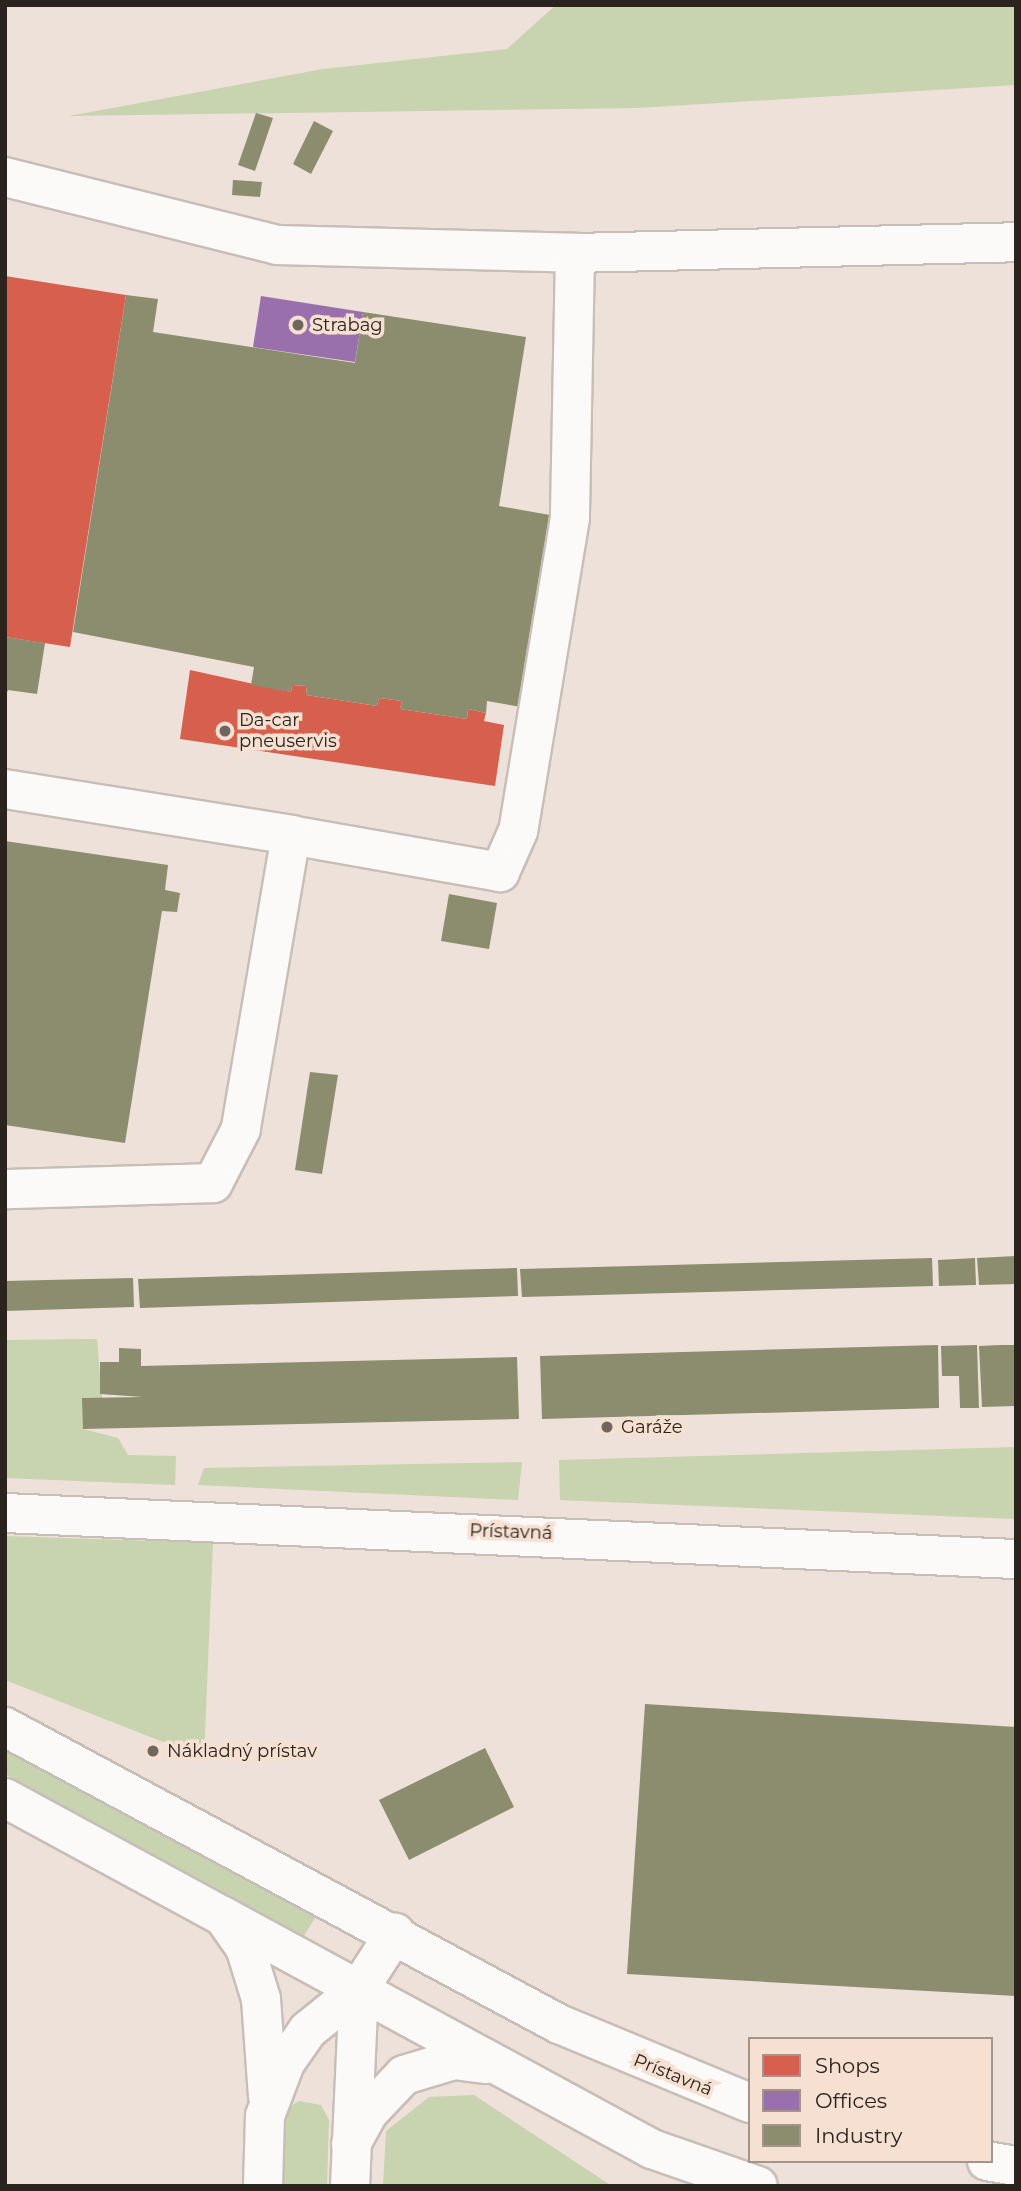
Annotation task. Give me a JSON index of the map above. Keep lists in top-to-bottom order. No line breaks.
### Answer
{"streets":{"main road":["Prístavná"]},"places":["Strabag","Da-car pneuservis","Garáže","Nákladný prístav"],"legend":["Shops","Offices","Industry"]}
